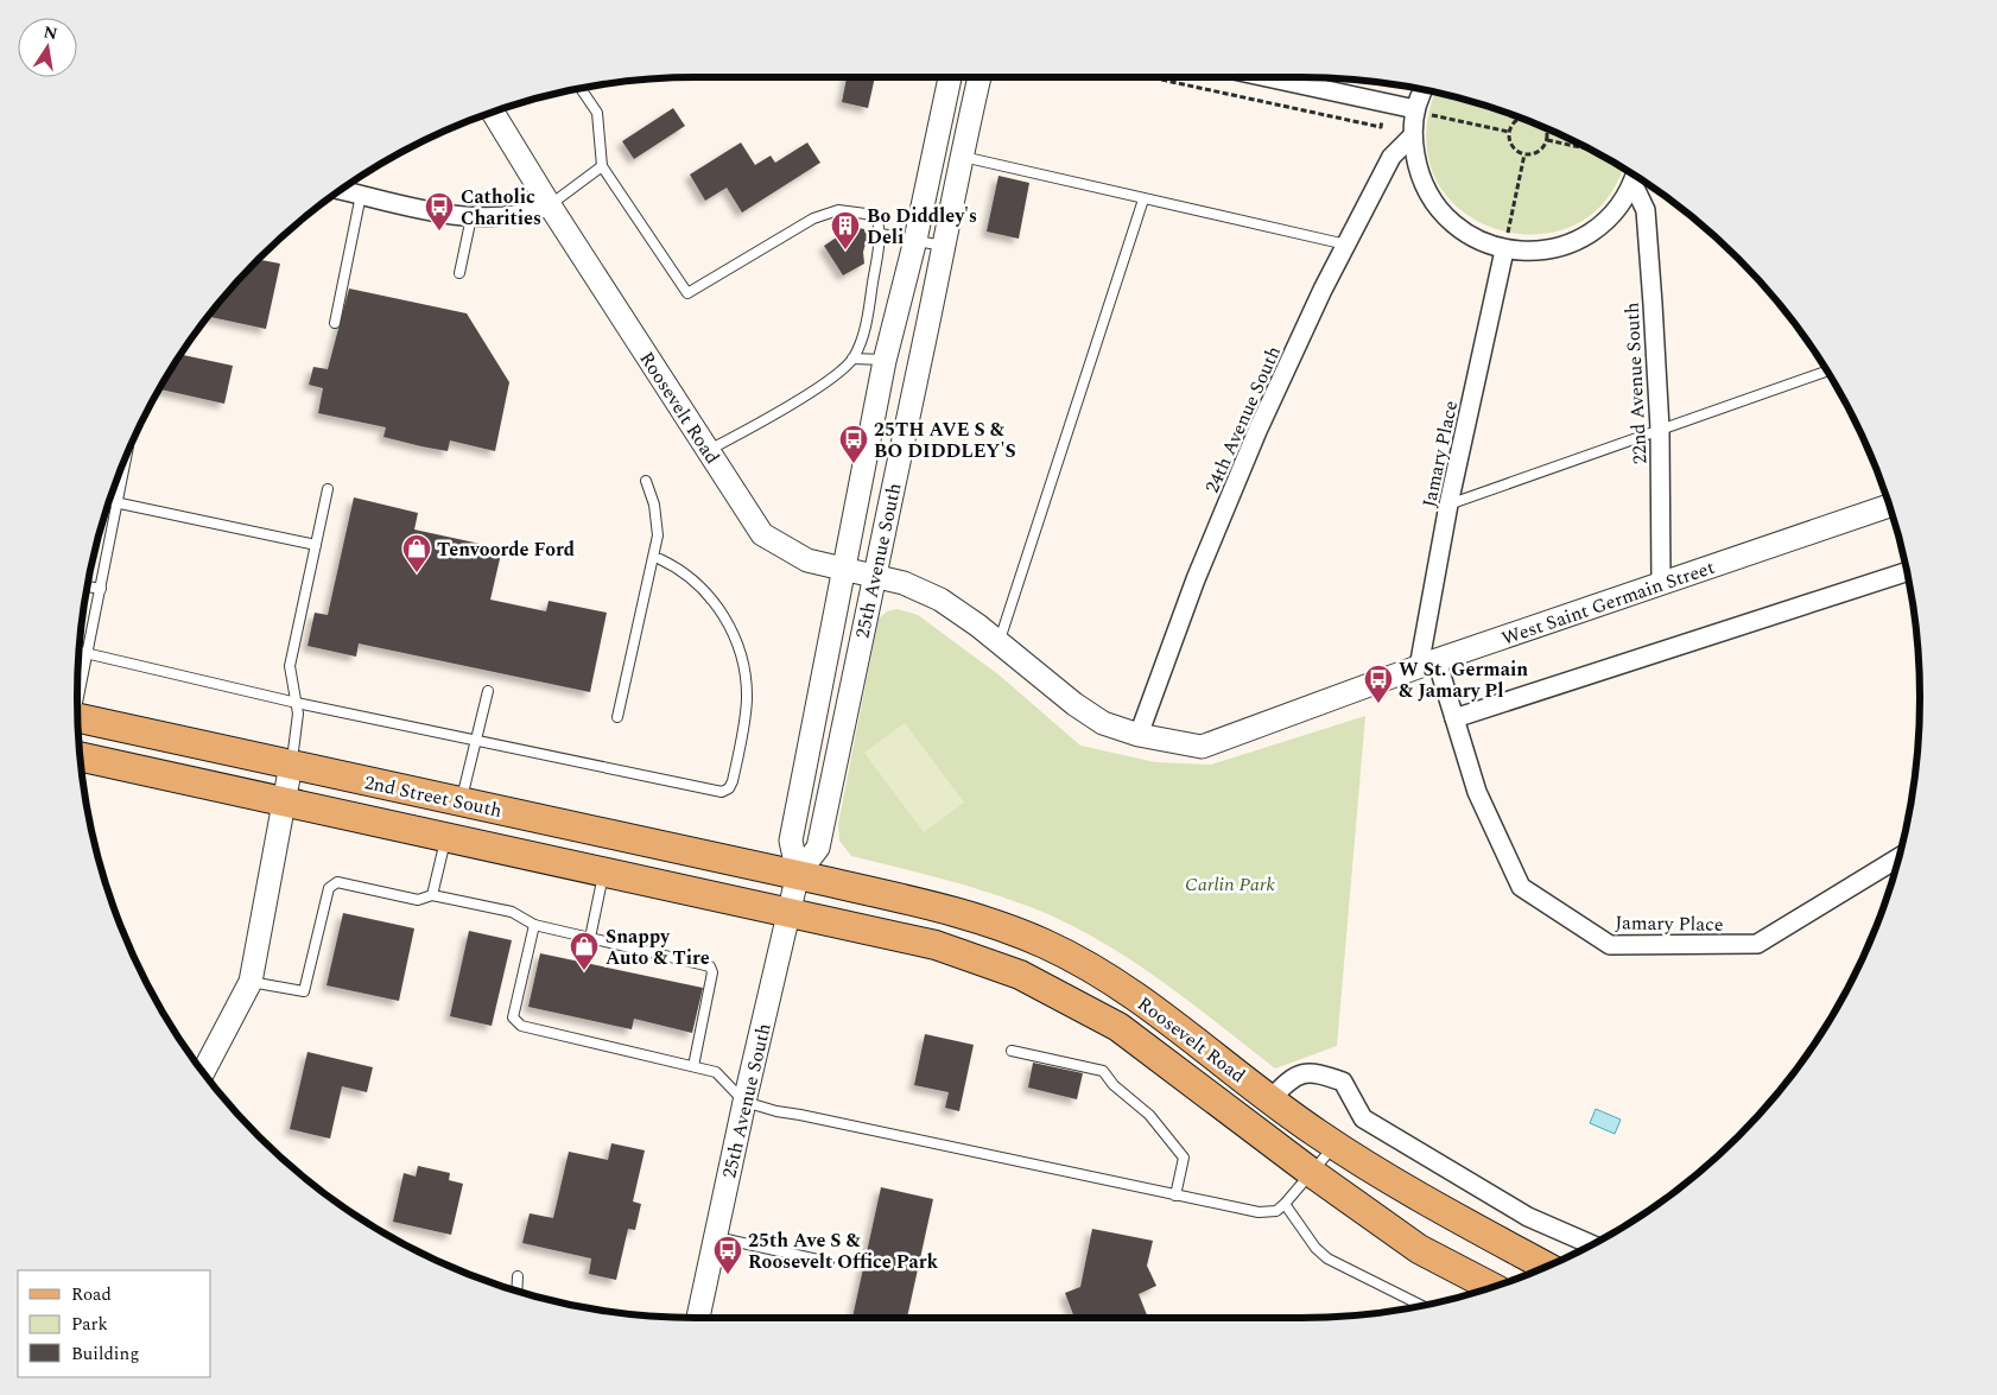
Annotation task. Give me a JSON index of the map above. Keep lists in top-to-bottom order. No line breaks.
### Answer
{"streets":{"main road":["Roosevelt Road","2nd Street South"],"street":["22nd Avenue South","24th Avenue South","Jamary Place","25th Avenue South","West Saint Germain Street"]},"crossings":[["22nd Avenue South","West Saint Germain Street"],["Roosevelt Road","25th Avenue South"],["Roosevelt Road","West Saint Germain Street"],["Roosevelt Road","2nd Street South"],["24th Avenue South","West Saint Germain Street"],["Jamary Place","West Saint Germain Street"],["25th Avenue South","West Saint Germain Street"],["25th Avenue South","2nd Street South"]],"parks":["Carlin Park"],"places":{"bus stop":["Catholic Charities","25TH AVE S & BO DIDDLEY'S","W St. Germain & Jamary Pl","25th Ave S & Roosevelt Office Park"],"building":["Bo Diddley's Deli"],"shop":["Tenvoorde Ford","Snappy Auto & Tire"]},"legend":["Road","Park","Building"],"north":"top"}
